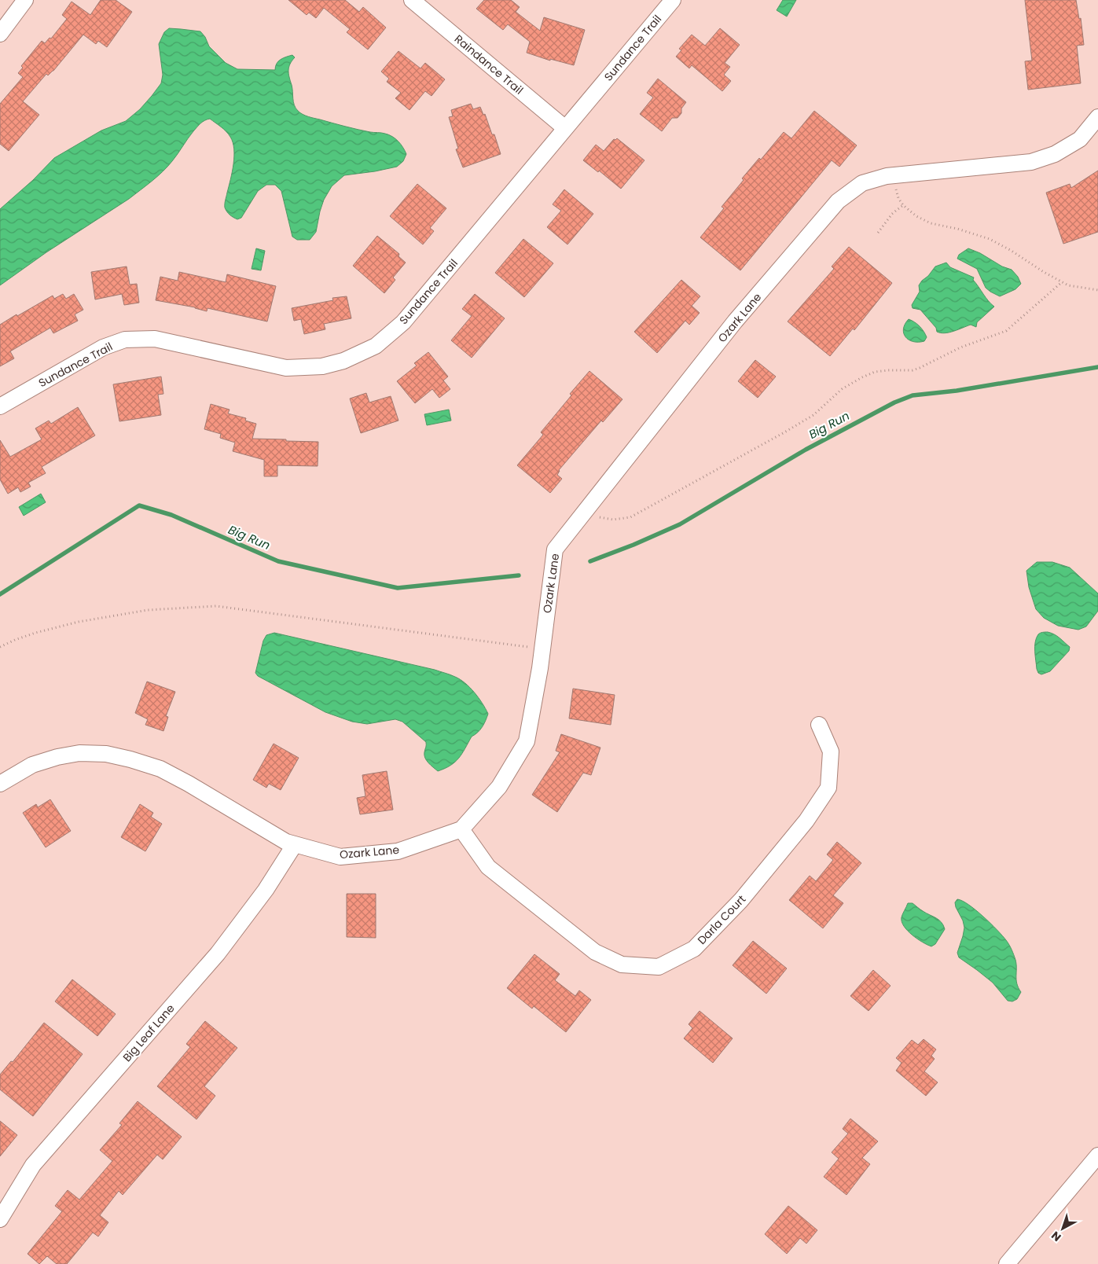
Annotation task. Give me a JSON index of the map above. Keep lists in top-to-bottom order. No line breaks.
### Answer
{"streets":{"street":["Sundance Trail","Raindance Trail","Ozark Lane","Darla Court","Big Leaf Lane"]},"crossings":[["Sundance Trail","Raindance Trail"],["Ozark Lane","Darla Court"],["Ozark Lane","Big Leaf Lane"]],"water":["Big Run"],"north":"bottom left"}
